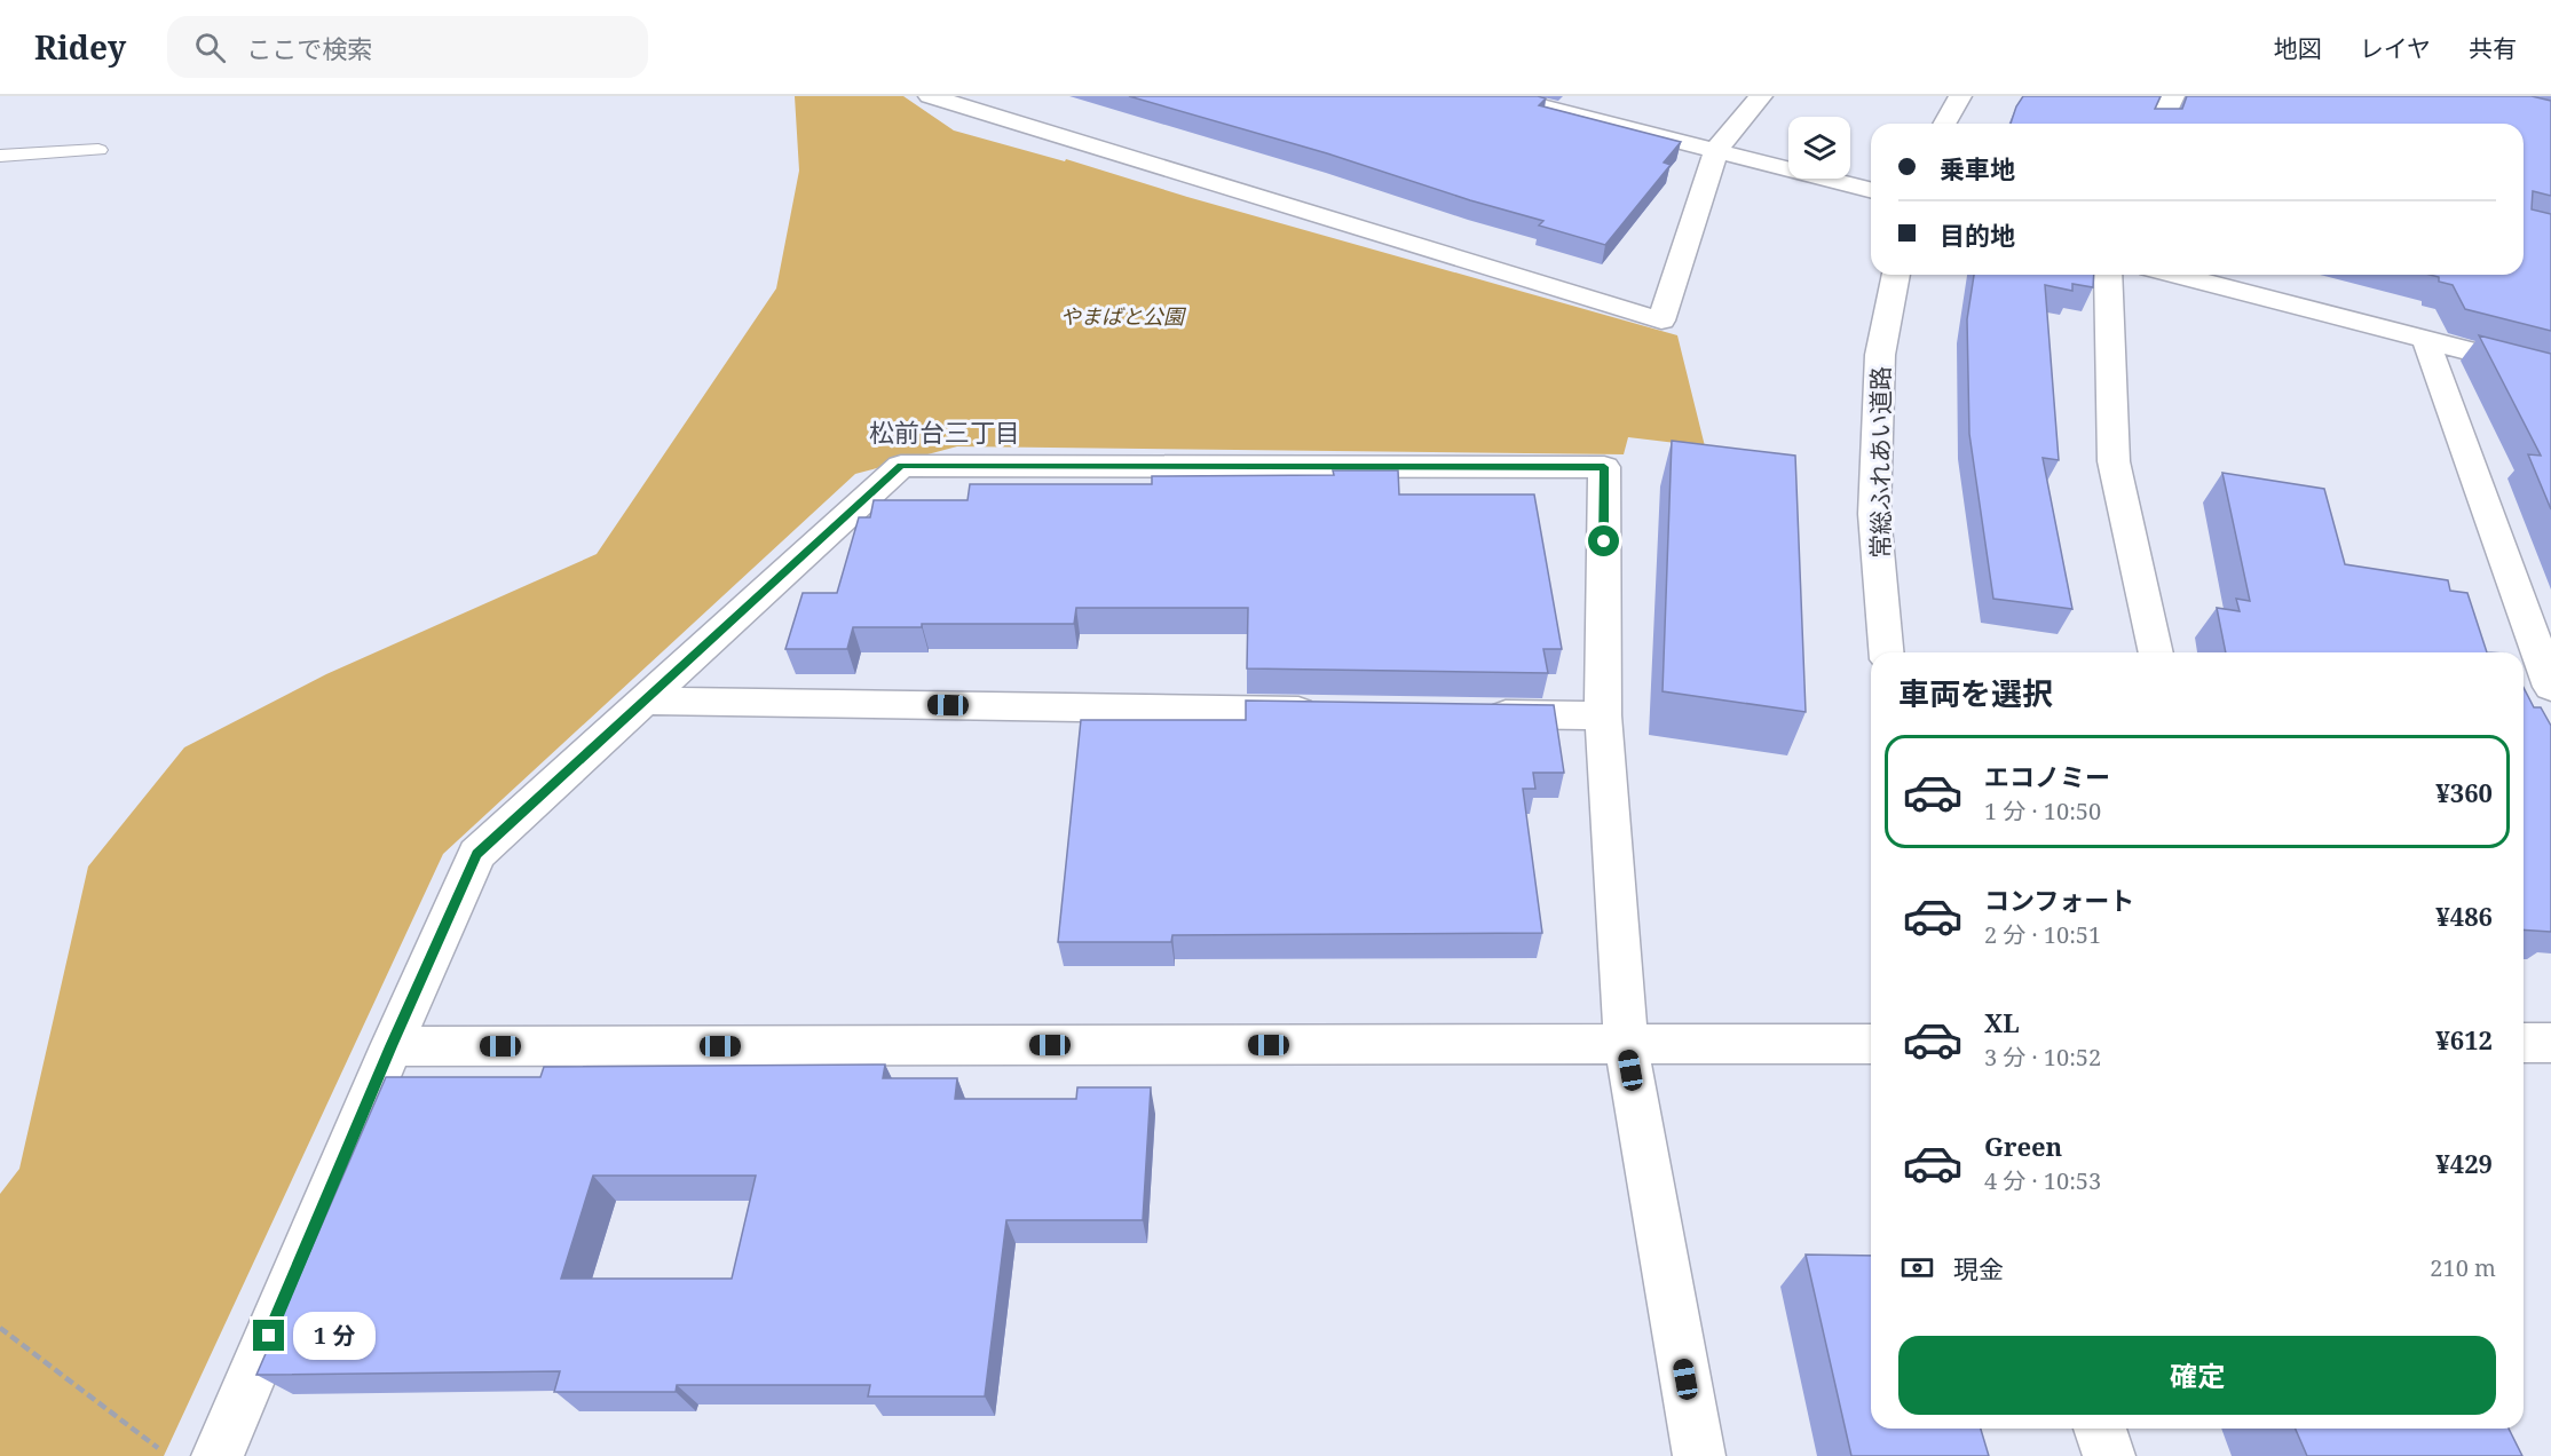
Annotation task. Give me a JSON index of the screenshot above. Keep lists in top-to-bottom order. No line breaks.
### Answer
{"streets":{"street":["常総ふれあい道路"]},"districts":["松前台三丁目"],"parks":["やまばと公園"],"page":{"header":"Ridey","search":"ここで検索","nav":["地図","レイヤ","共有"],"banner":["乗車地","目的地"],"heading":"車両を選択","list":[{"name":"エコノミー","note":"1 分 · 10:50","value":"¥360"},{"name":"コンフォート","note":"2 分 · 10:51","value":"¥486"},{"name":"XL","note":"3 分 · 10:52","value":"¥612"},{"name":"Green","note":"4 分 · 10:53","value":"¥429"}],"pay":["現金","210 m"],"bubble":"1 分","buttons":"確定"}}
